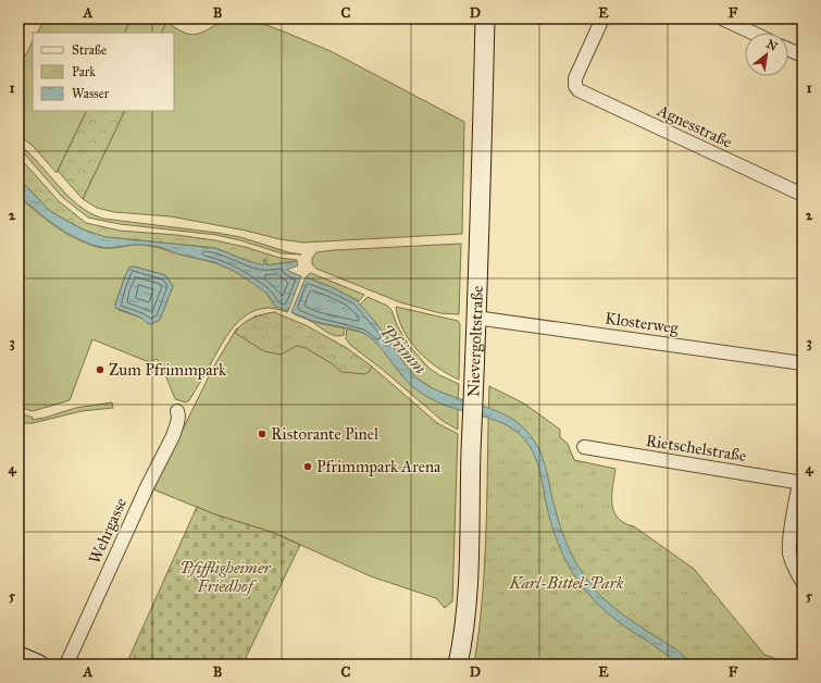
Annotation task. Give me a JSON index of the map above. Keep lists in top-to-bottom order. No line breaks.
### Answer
{"streets":{"street":["Agnesstraße","Klosterweg","Nievergoltstraße","Rietschelstraße","Wehrgasse"]},"crossings":[["Klosterweg","Nievergoltstraße"]],"water":["Pfrimm"],"parks":["Pfiffligheimer Friedhof","Karl-Bittel-Park"],"places":["Zum Pfrimmpark","Ristorante Pinel","Pfrimmpark Arena"],"legend":["Straße","Park","Wasser"],"north":"top right","grid":{"columns":["A","B","C","D","E","F"],"rows":["1","2","3","4","5"]}}
